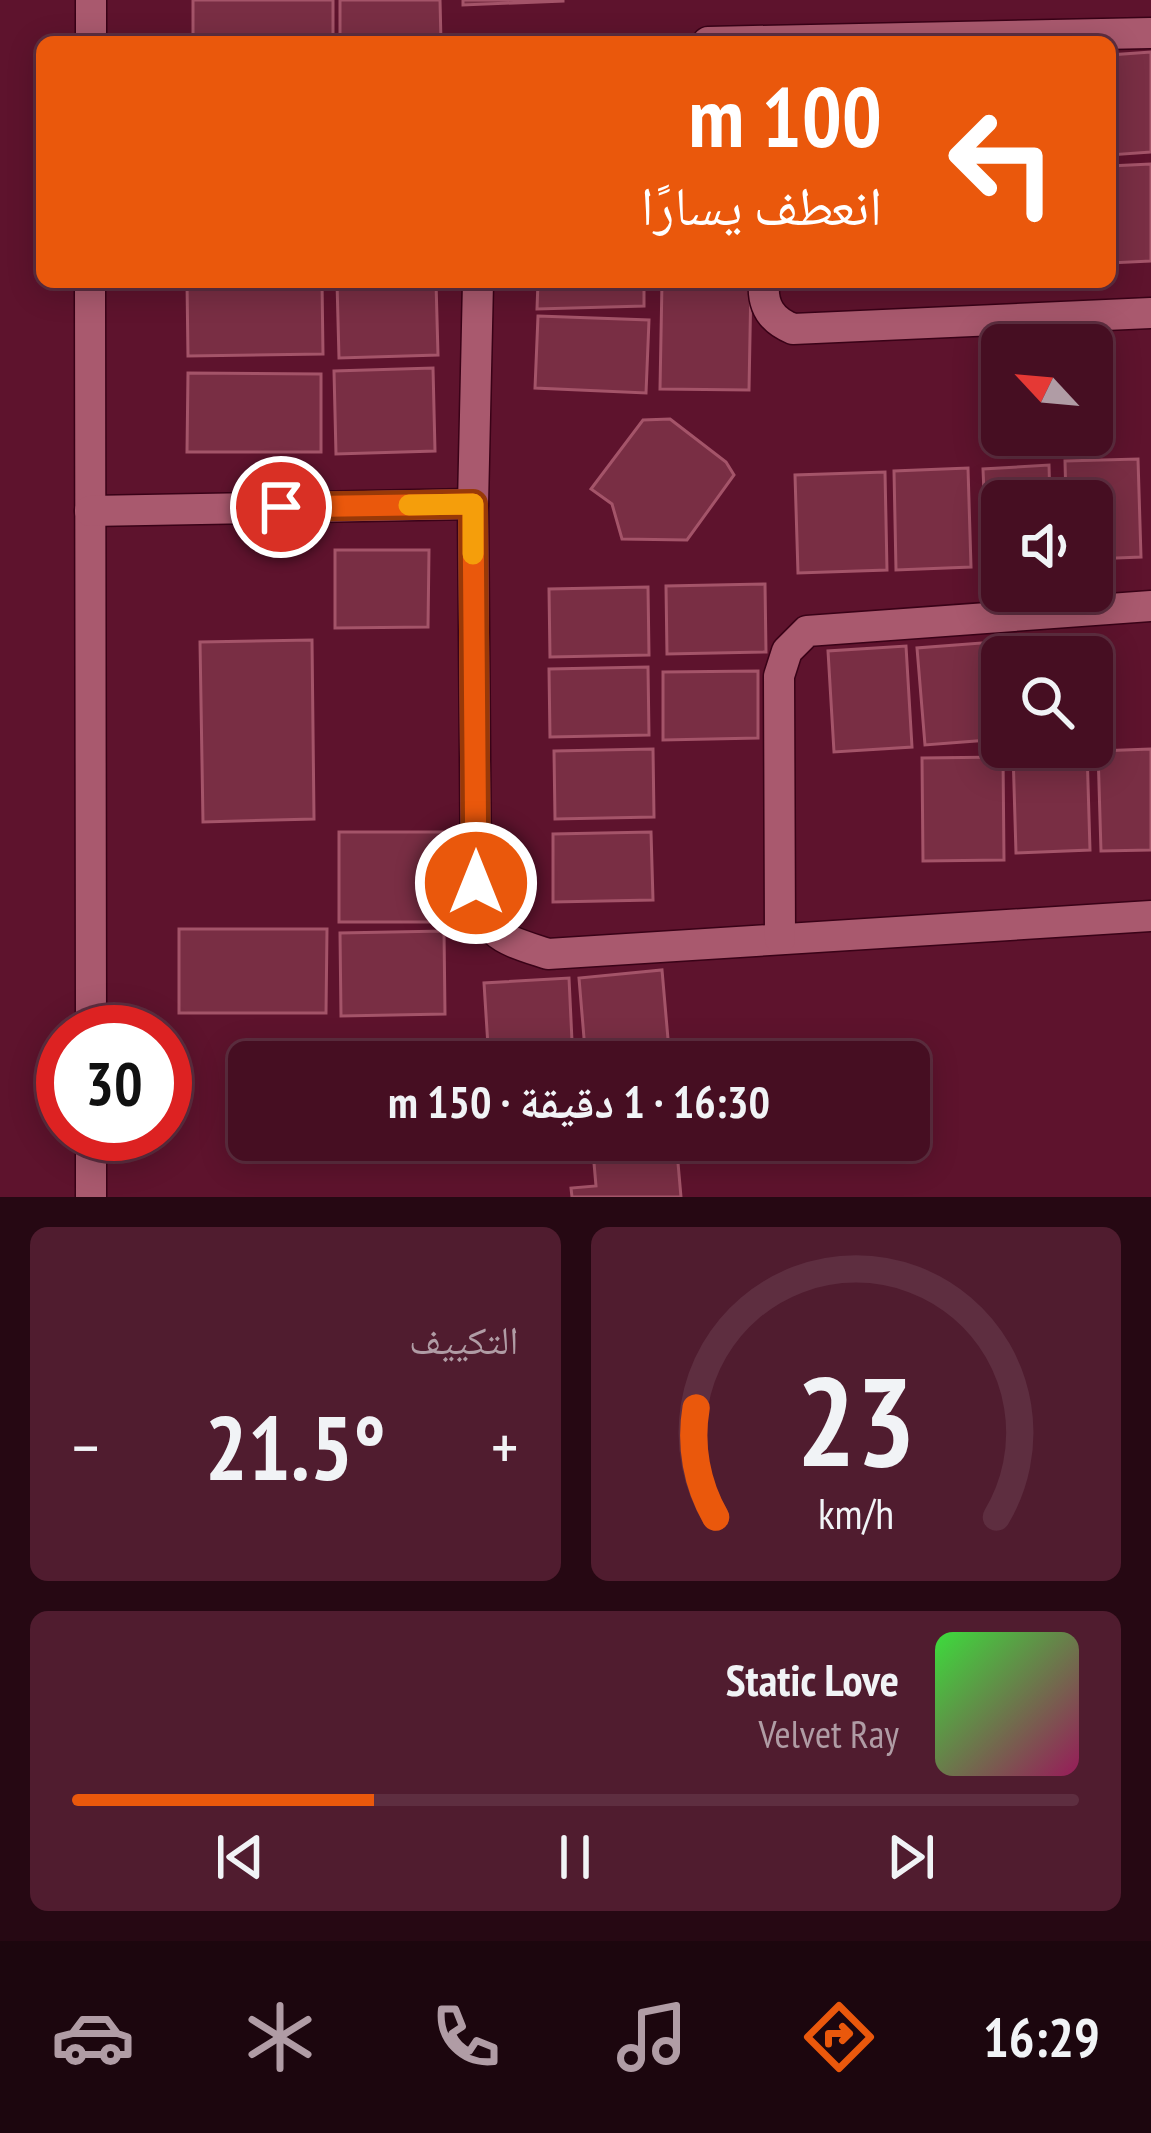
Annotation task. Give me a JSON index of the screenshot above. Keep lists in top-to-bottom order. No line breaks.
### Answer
{"north":"top left","page":{"turn":["100 m","انعطف يسارًا"],"limit":"30","trip":"16:30 · 1 دقيقة · 150 m","tile":"التكييف","heat":["−","21.5°","+"],"song":["Static Love","Velvet Ray"],"tabs":"16:29","gauge":["23","km/h"]}}
